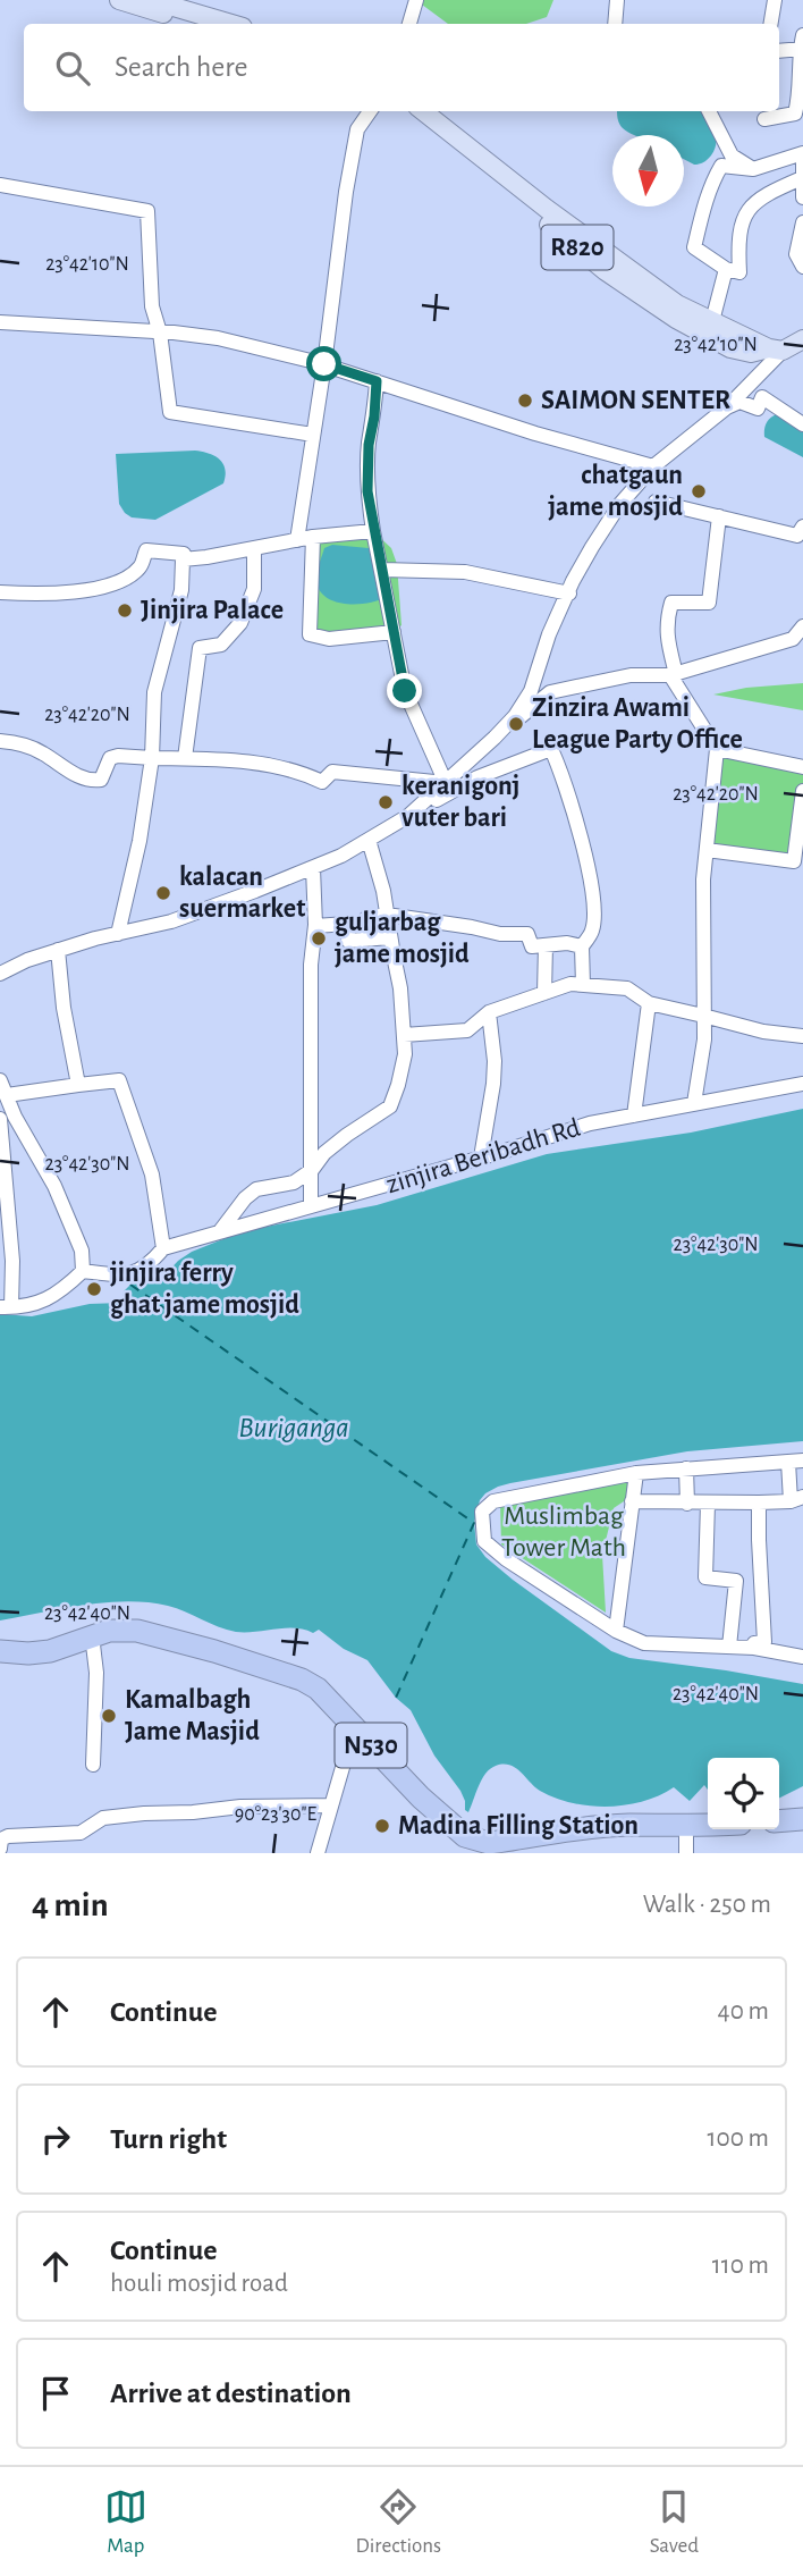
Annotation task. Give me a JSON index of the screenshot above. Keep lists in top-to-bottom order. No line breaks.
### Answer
{"streets":{"highway":["N530"],"main road":["R820"],"street":["zinjira Beribadh Rd"]},"water":["Buriganga"],"parks":["Muslimbag Tower Math"],"places":["SAIMON SENTER","chatgaun jame mosjid","Jinjira Palace","Zinzira Awami League Party Office","keranigonj vuter bari","kalacan suermarket","guljarbag jame mosjid","jinjira ferry ghat jame mosjid","Kamalbagh Jame Masjid","Madina Filling Station"],"north":"bottom","page":{"search":"Search here","heading":["4 min","Walk · 250 m"],"list":[["Continue","40 m"],["Turn right","100 m"],["Continue","houli mosjid road","110 m"],"Arrive at destination"],"nav":["Map","Directions","Saved"]},"coordinates":["23°42'10\"N","23°42'20\"N","23°42'30\"N","23°42'40\"N","90°23'30\"E"]}
